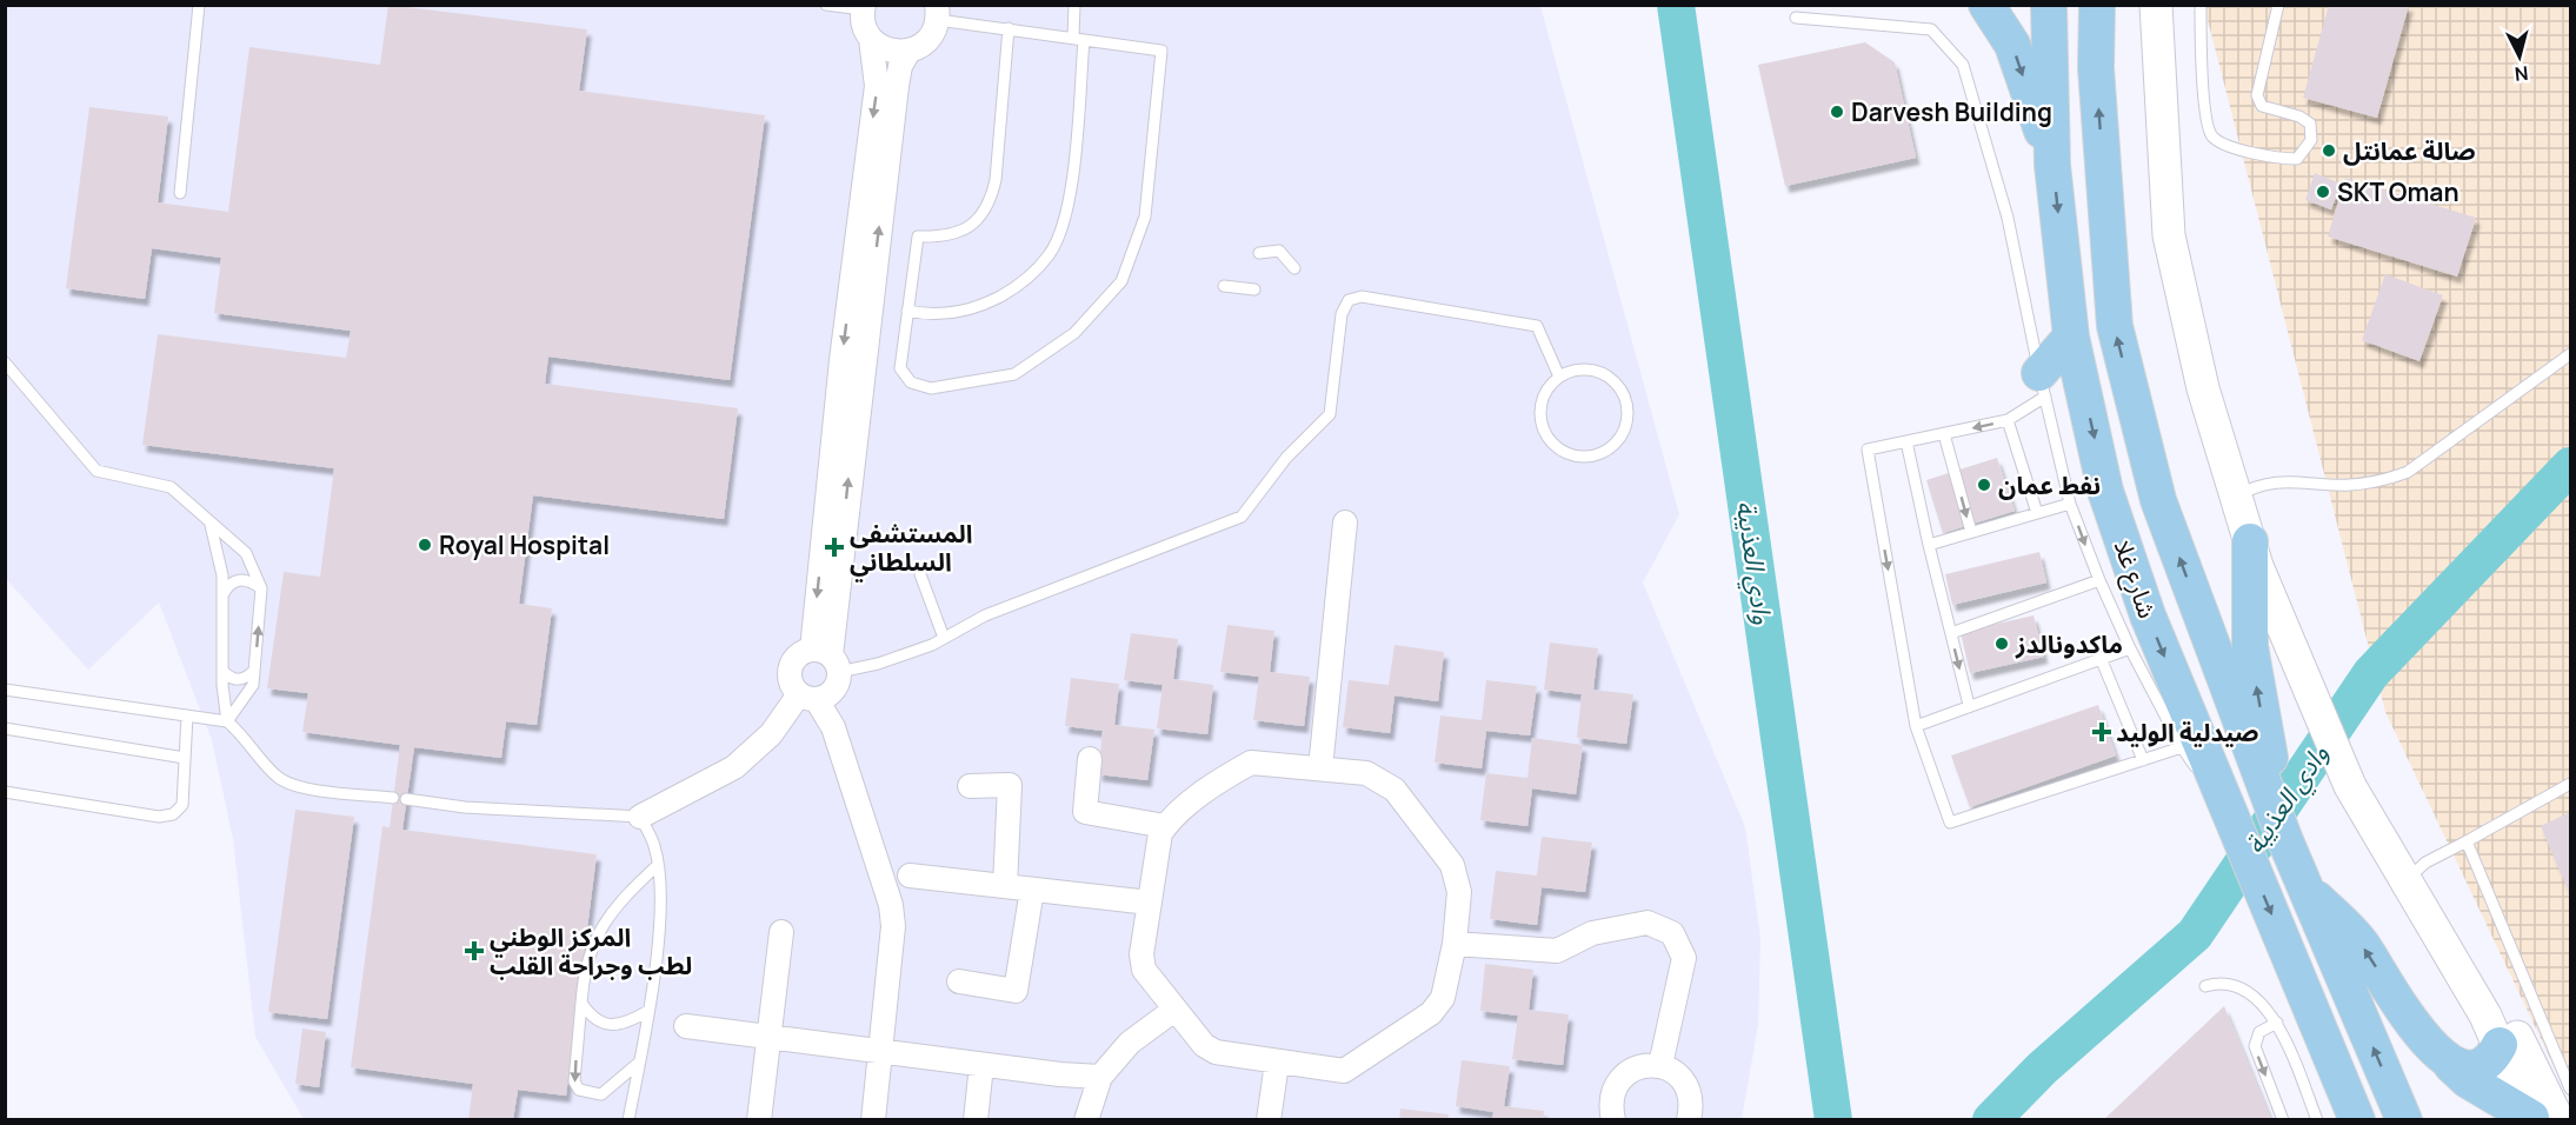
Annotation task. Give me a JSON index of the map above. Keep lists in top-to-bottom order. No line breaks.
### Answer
{"streets":{"main road":["شارع غلا"]},"water":["وادي العذيبة"],"places":{"other":["Darvesh Building","صالة عمانتل","SKT Oman","نفط عمان","Royal Hospital","ماكدونالدز"],"health":["المستشفى السلطاني","صيدلية الوليد","المركز الوطني لطب وجراحة القلب"]},"north":"bottom"}
